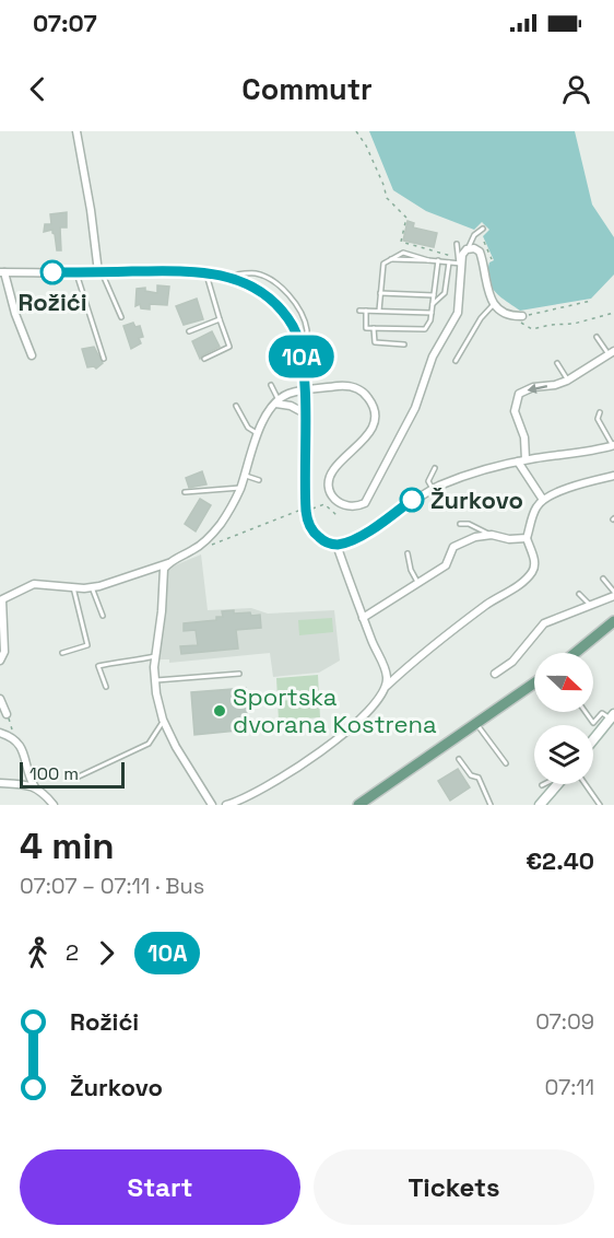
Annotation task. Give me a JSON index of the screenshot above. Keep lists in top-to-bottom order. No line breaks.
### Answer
{"places":["Rožići","Žurkovo","Sportska dvorana Kostrena"],"lines":["bus line 10A"],"scale_bar":"100 m","north":"right","page":{"status":"07:07","header":"Commutr","on_map":"10A","scale":"100 m","heading":["4 min","07:07 – 07:11 · Bus","€2.40"],"legs":["2","10A"],"list":[{"name":"Rožići","value":"07:09"},{"name":"Žurkovo","value":"07:11"}],"buttons":["Start","Tickets"]}}
